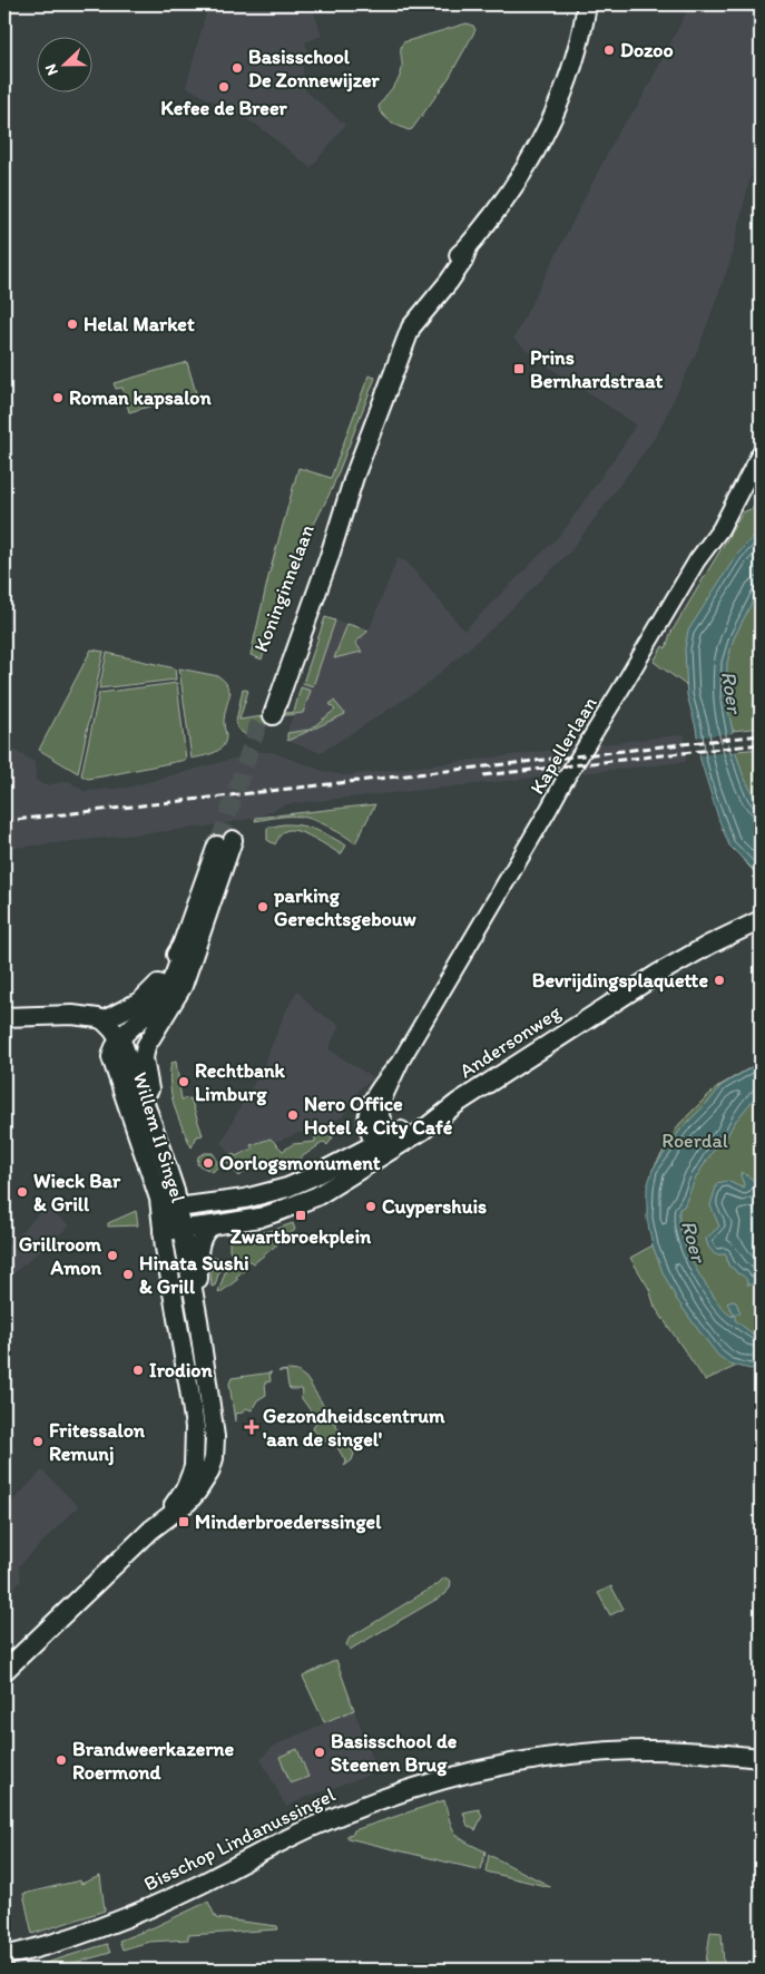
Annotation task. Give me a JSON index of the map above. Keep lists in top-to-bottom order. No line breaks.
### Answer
{"streets":{"main road":["Koninginnelaan","Andersonweg","Willem II Singel","Bisschop Lindanussingel"],"street":["Kapellerlaan"]},"crossings":[["Kapellerlaan","Andersonweg"]],"water":["Roer"],"parks":["Roerdal"],"places":{"other":["Dozoo","Basisschool De Zonnewijzer","Kefee de Breer","Helal Market","Roman kapsalon","parking Gerechtsgebouw","Bevrijdingsplaquette","Rechtbank Limburg","Nero Office Hotel & City Café","Oorlogsmonument","Wieck Bar & Grill","Cuypershuis","Grillroom Amon","Hinata Sushi & Grill","Irodion","Fritessalon Remunj","Basisschool de Steenen Brug","Brandweerkazerne Roermond"],"transit":["Prins Bernhardstraat","Zwartbroekplein","Minderbroederssingel"],"health":["Gezondheidscentrum 'aan de singel'"]},"north":"left"}
